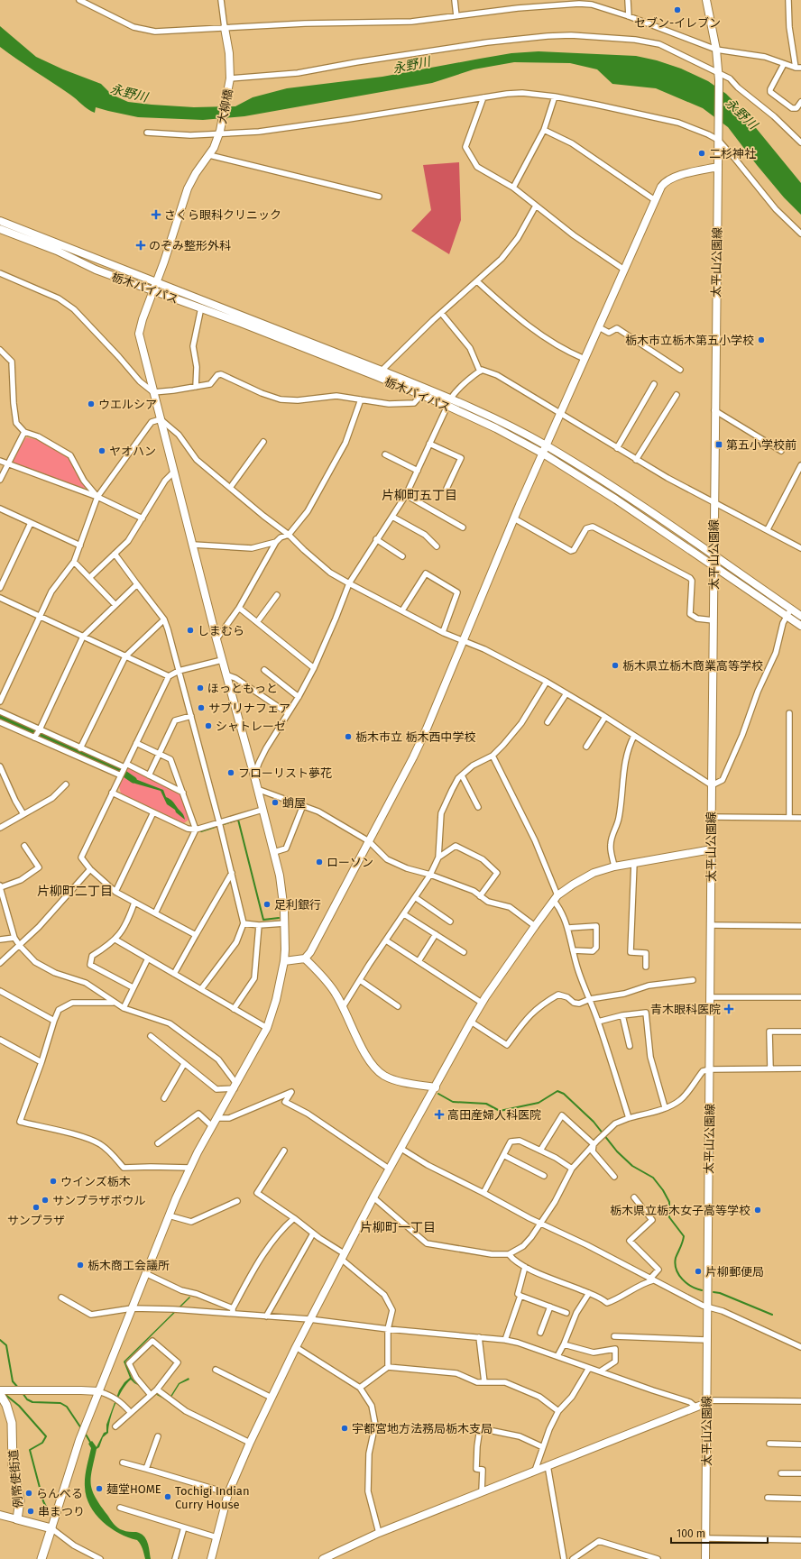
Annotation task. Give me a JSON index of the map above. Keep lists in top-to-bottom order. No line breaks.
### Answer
{"streets":{"main road":["例幣使街道"],"street":["大柳橋","太平山公園線","栃木バイパス"]},"crossings":[["大柳橋","栃木バイパス"],["大柳橋","例幣使街道"],["太平山公園線","栃木バイパス"]],"districts":["片柳町五丁目","片柳町二丁目","片柳町一丁目"],"water":["永野川"],"places":{"other":["セブン-イレブン","二杉神社","栃木市立栃木第五小学校","ウエルシア","ヤオハン","しまむら","栃木県立栃木商業高等学校","ほっともっと","サブリナフェア","シャトレーゼ","栃木市立 栃木西中学校","フローリスト夢花","蛸屋","ローソン","足利銀行","ウインズ栃木","サンプラザボウル","サンプラザ","栃木県立栃木女子高等学校","栃木商工会議所","片柳郵便局","宇都宮地方法務局栃木支局","麺堂HOME","らんべる","Tochigi Indian Curry House","串まつり"],"health":["さくら眼科クリニック","のぞみ整形外科","青木眼科医院","高田産婦人科医院"],"transit":["第五小学校前"]},"scale_bar":"100 m"}
